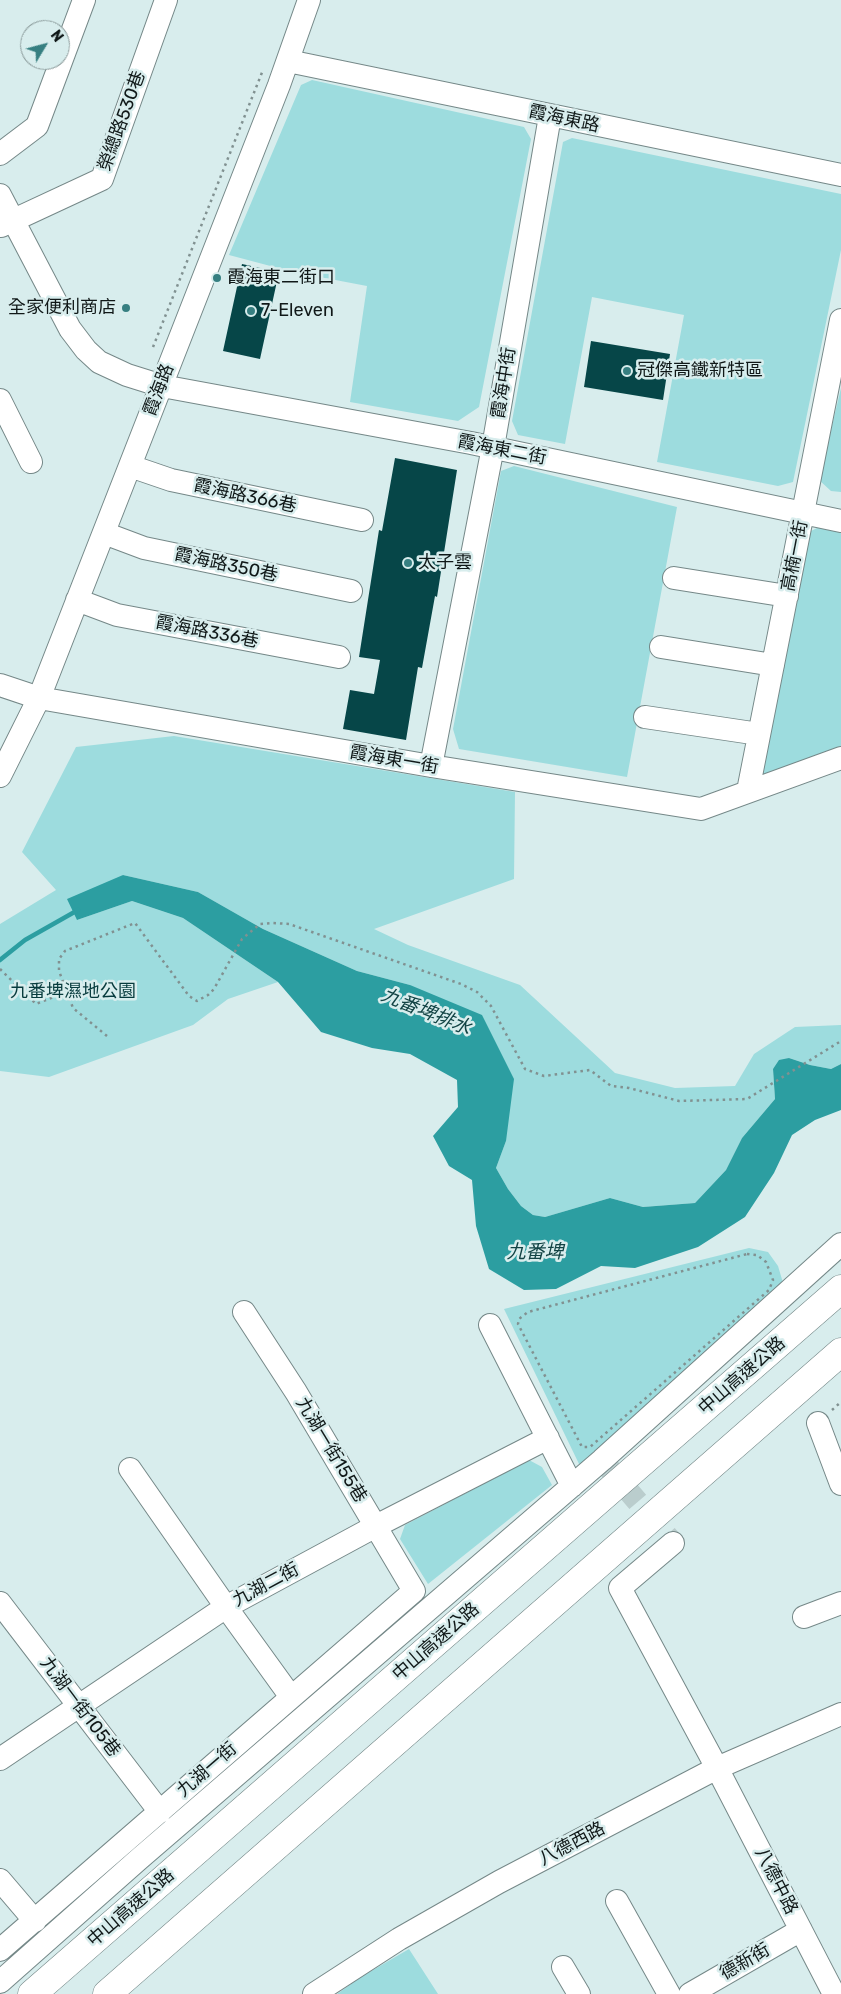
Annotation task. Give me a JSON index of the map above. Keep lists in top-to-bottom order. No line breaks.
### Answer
{"streets":{"highway":["中山高速公路"],"street":["霞海東路","榮總路530巷","霞海中街","霞海路","霞海東二街","霞海路366巷","高楠一街","霞海路350巷","霞海路336巷","霞海東一街","九湖一街155巷","九湖二街","九湖一街105巷","九湖一街","八德西路","八德中路","德新街"]},"crossings":[["霞海東路","霞海中街"],["霞海東路","霞海路"],["榮總路530巷","霞海東二街"],["霞海中街","霞海東二街"],["霞海中街","霞海東一街"],["霞海路","霞海東二街"],["霞海路","霞海路366巷"],["霞海路","霞海路350巷"],["霞海路","霞海路336巷"],["霞海路","霞海東一街"],["霞海東二街","高楠一街"],["高楠一街","霞海東一街"],["九湖一街155巷","九湖二街"],["九湖一街155巷","九湖一街"],["九湖二街","九湖一街105巷"],["九湖一街105巷","九湖一街"],["八德西路","八德中路"],["八德中路","德新街"]],"water":["九番埤排水","九番埤"],"parks":["九番埤濕地公園"],"places":["霞海東二街口","全家便利商店","7-Eleven","冠傑高鐵新特區","太子雲"],"north":"top right"}
